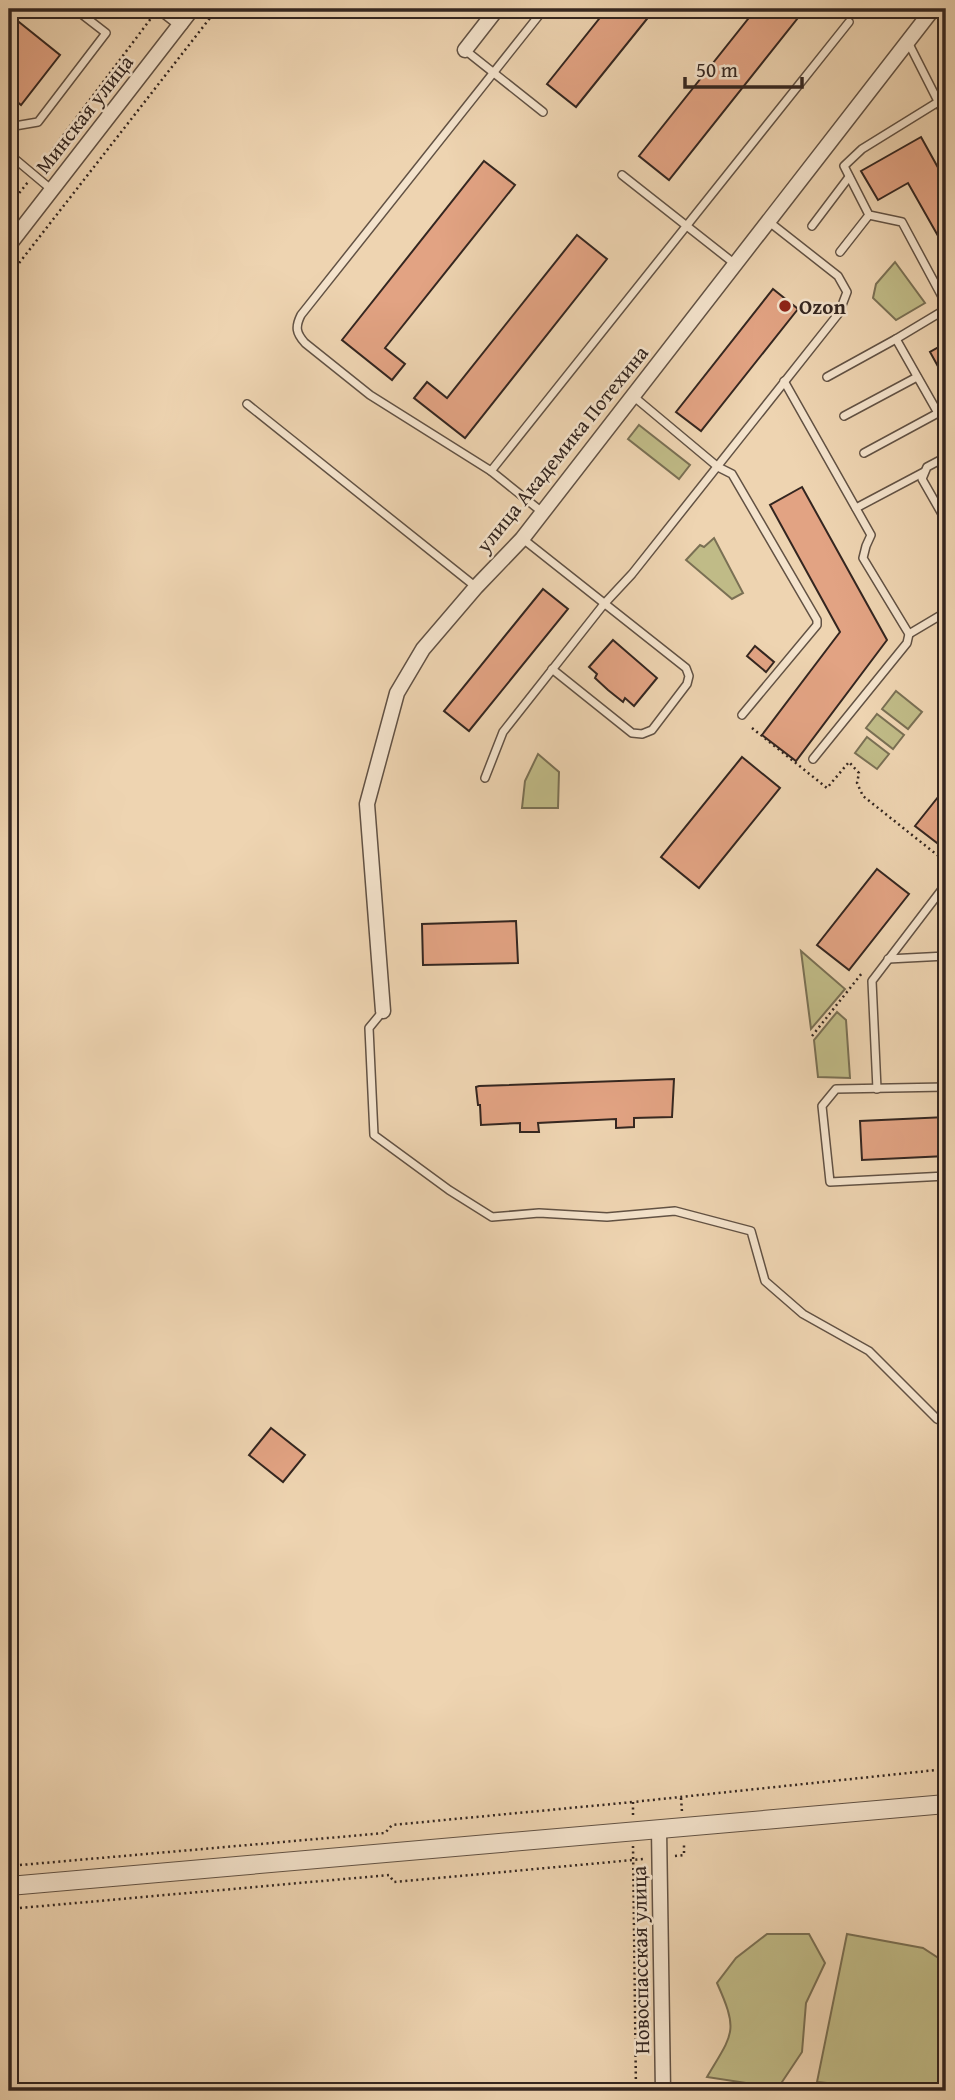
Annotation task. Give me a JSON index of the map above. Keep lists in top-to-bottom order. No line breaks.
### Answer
{"streets":{"street":["Минская улица","улица Академика Потехина","Новоспасская улица"]},"places":["Ozon"],"scale_bar":"50 m"}
